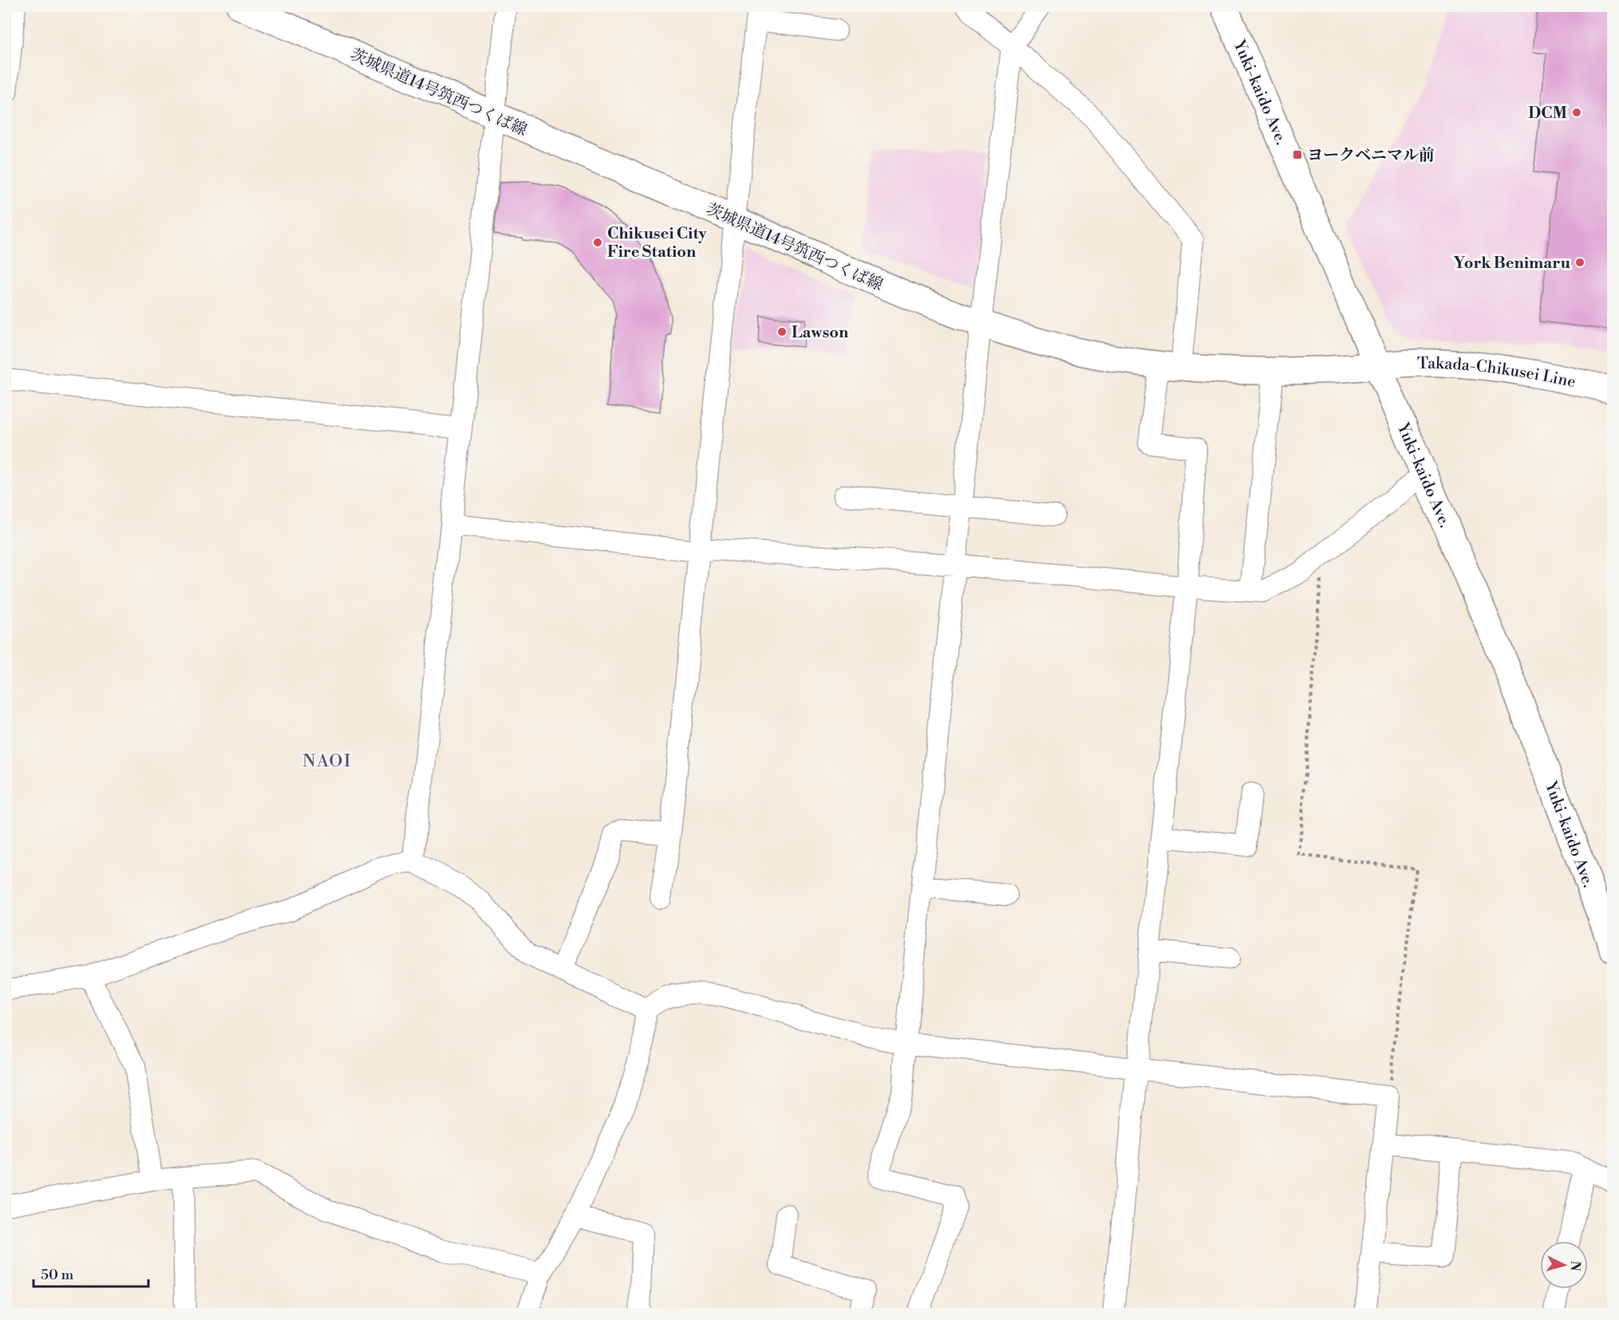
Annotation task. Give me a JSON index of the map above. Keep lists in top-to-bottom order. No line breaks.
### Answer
{"streets":{"main road":["茨城県道14号筑西つくば線","Yuki-kaido Ave.","Takada-Chikusei Line"]},"crossings":[["茨城県道14号筑西つくば線","Yuki-kaido Ave."],["茨城県道14号筑西つくば線","Takada-Chikusei Line"],["Yuki-kaido Ave.","Takada-Chikusei Line"]],"districts":["NAOI"],"places":{"other":["DCM","Chikusei City Fire Station","York Benimaru","Lawson"],"transit":["ヨークベニマル前"]},"scale_bar":"50 m","north":"right"}
